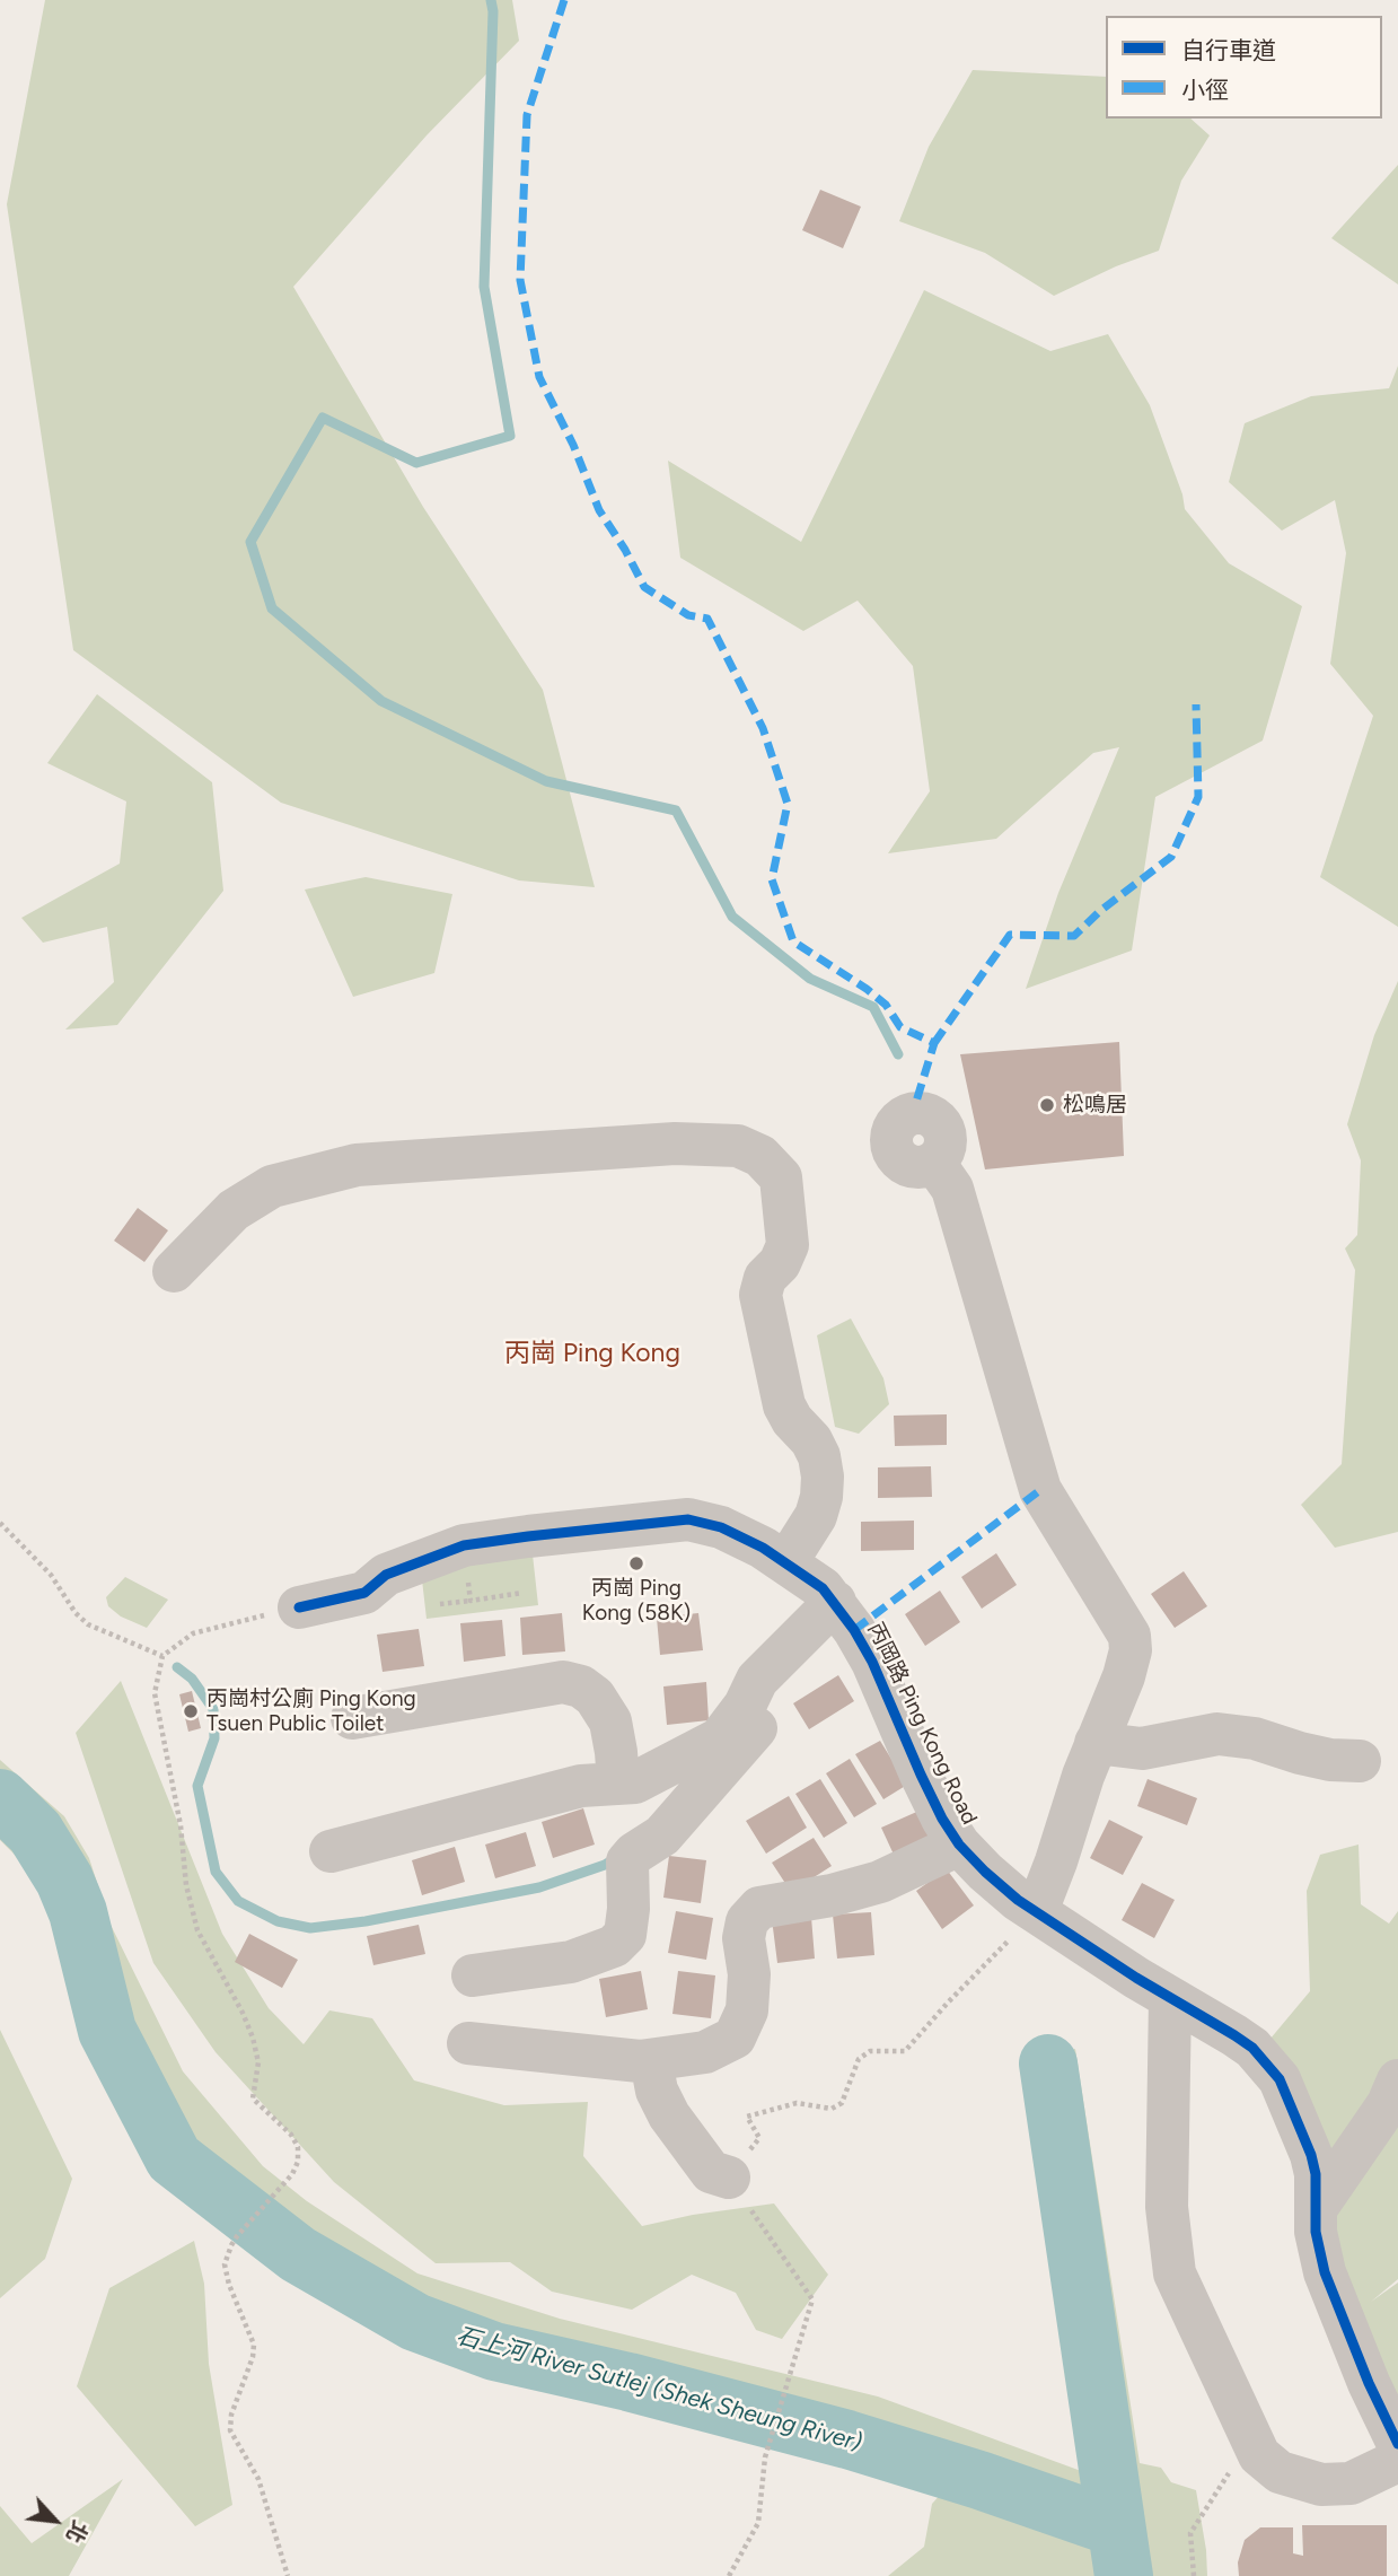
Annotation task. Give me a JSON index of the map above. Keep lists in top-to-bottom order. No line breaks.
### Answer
{"streets":{"street":["丙岡路 Ping Kong Road"]},"districts":["丙崗 Ping Kong"],"water":["石上河 River Sutlej (Shek Sheung River)"],"places":["松鳴居","丙崗 Ping Kong (58K)","丙崗村公廁 Ping Kong Tsuen Public Toilet"],"legend":["自行車道","小徑"],"north":"bottom right"}
